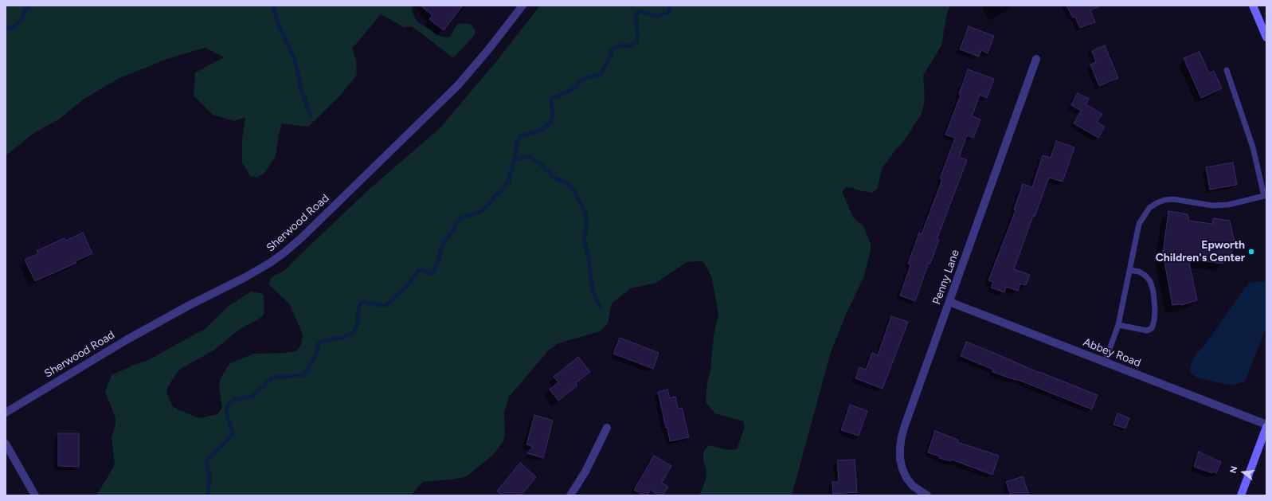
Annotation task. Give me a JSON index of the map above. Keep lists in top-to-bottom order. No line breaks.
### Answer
{"streets":{"street":["Sherwood Road","Penny Lane","Abbey Road"]},"crossings":[["Penny Lane","Abbey Road"]],"places":["Epworth Children's Center"],"north":"left"}
